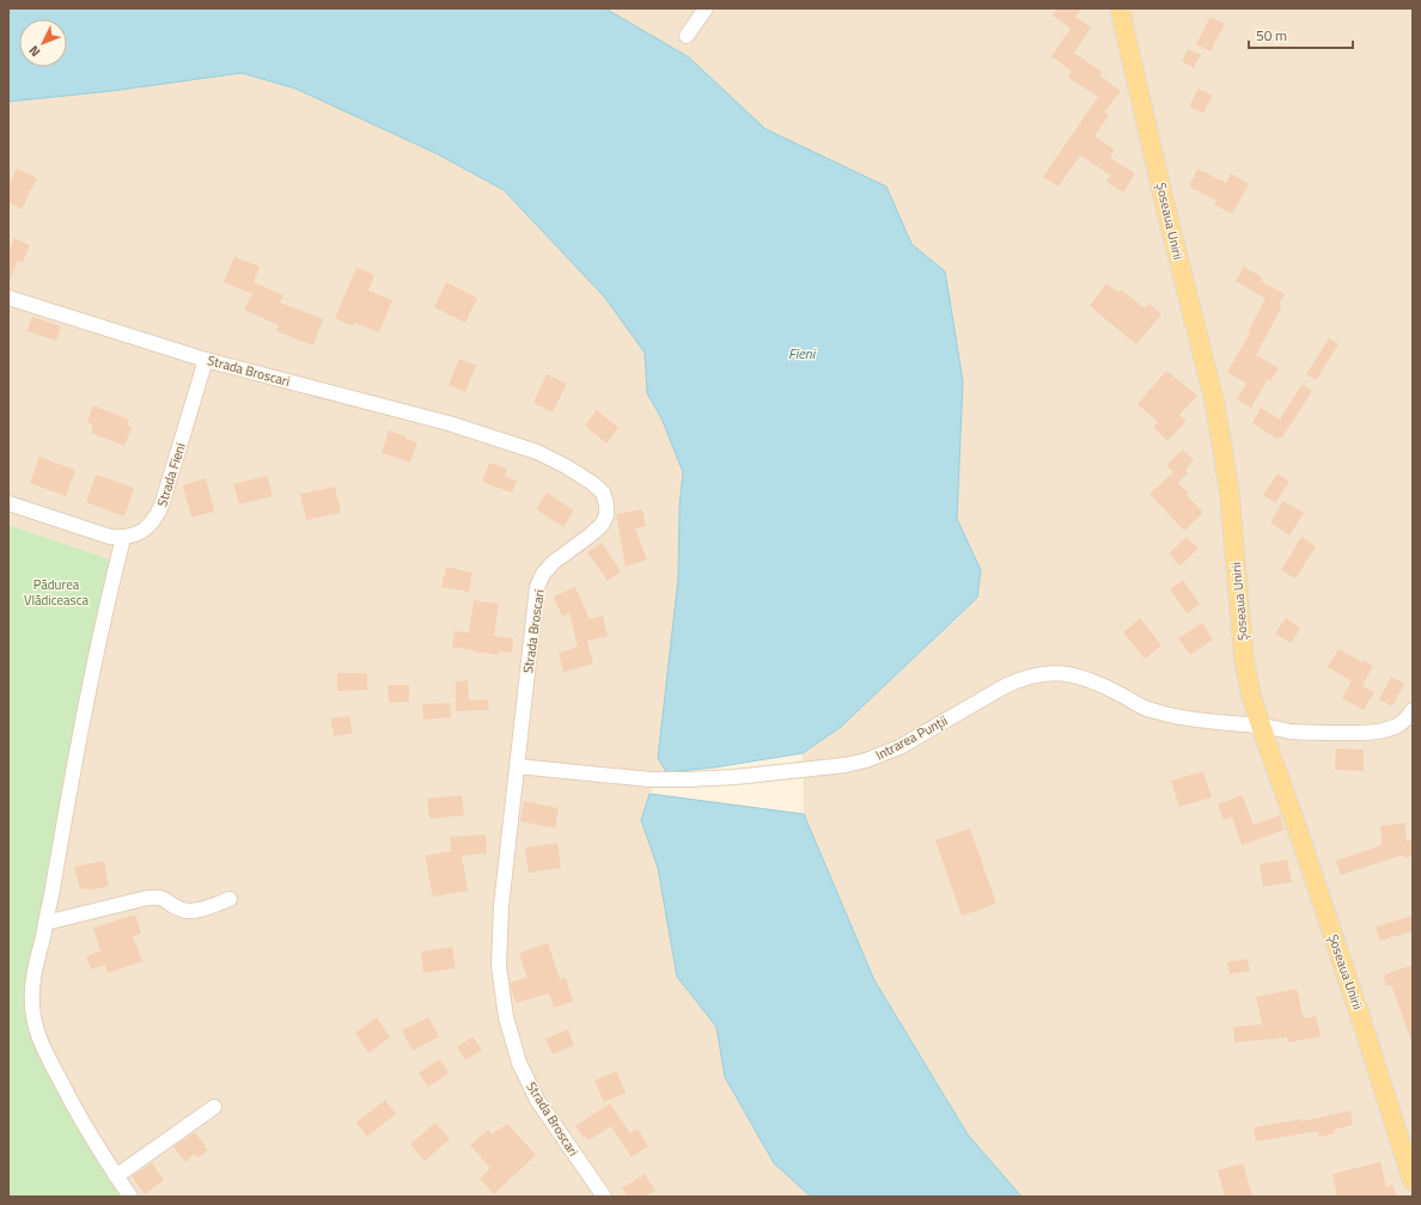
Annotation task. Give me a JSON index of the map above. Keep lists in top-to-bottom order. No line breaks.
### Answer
{"streets":{"main road":["Șoseaua Unirii"],"street":["Strada Broscari","Strada Fieni","Intrarea Punții"]},"crossings":[["Șoseaua Unirii","Intrarea Punții"],["Strada Broscari","Strada Fieni"],["Strada Broscari","Intrarea Punții"]],"water":["Fieni"],"parks":["Pădurea Vlădiceasca"],"scale_bar":"50 m","north":"bottom left"}
